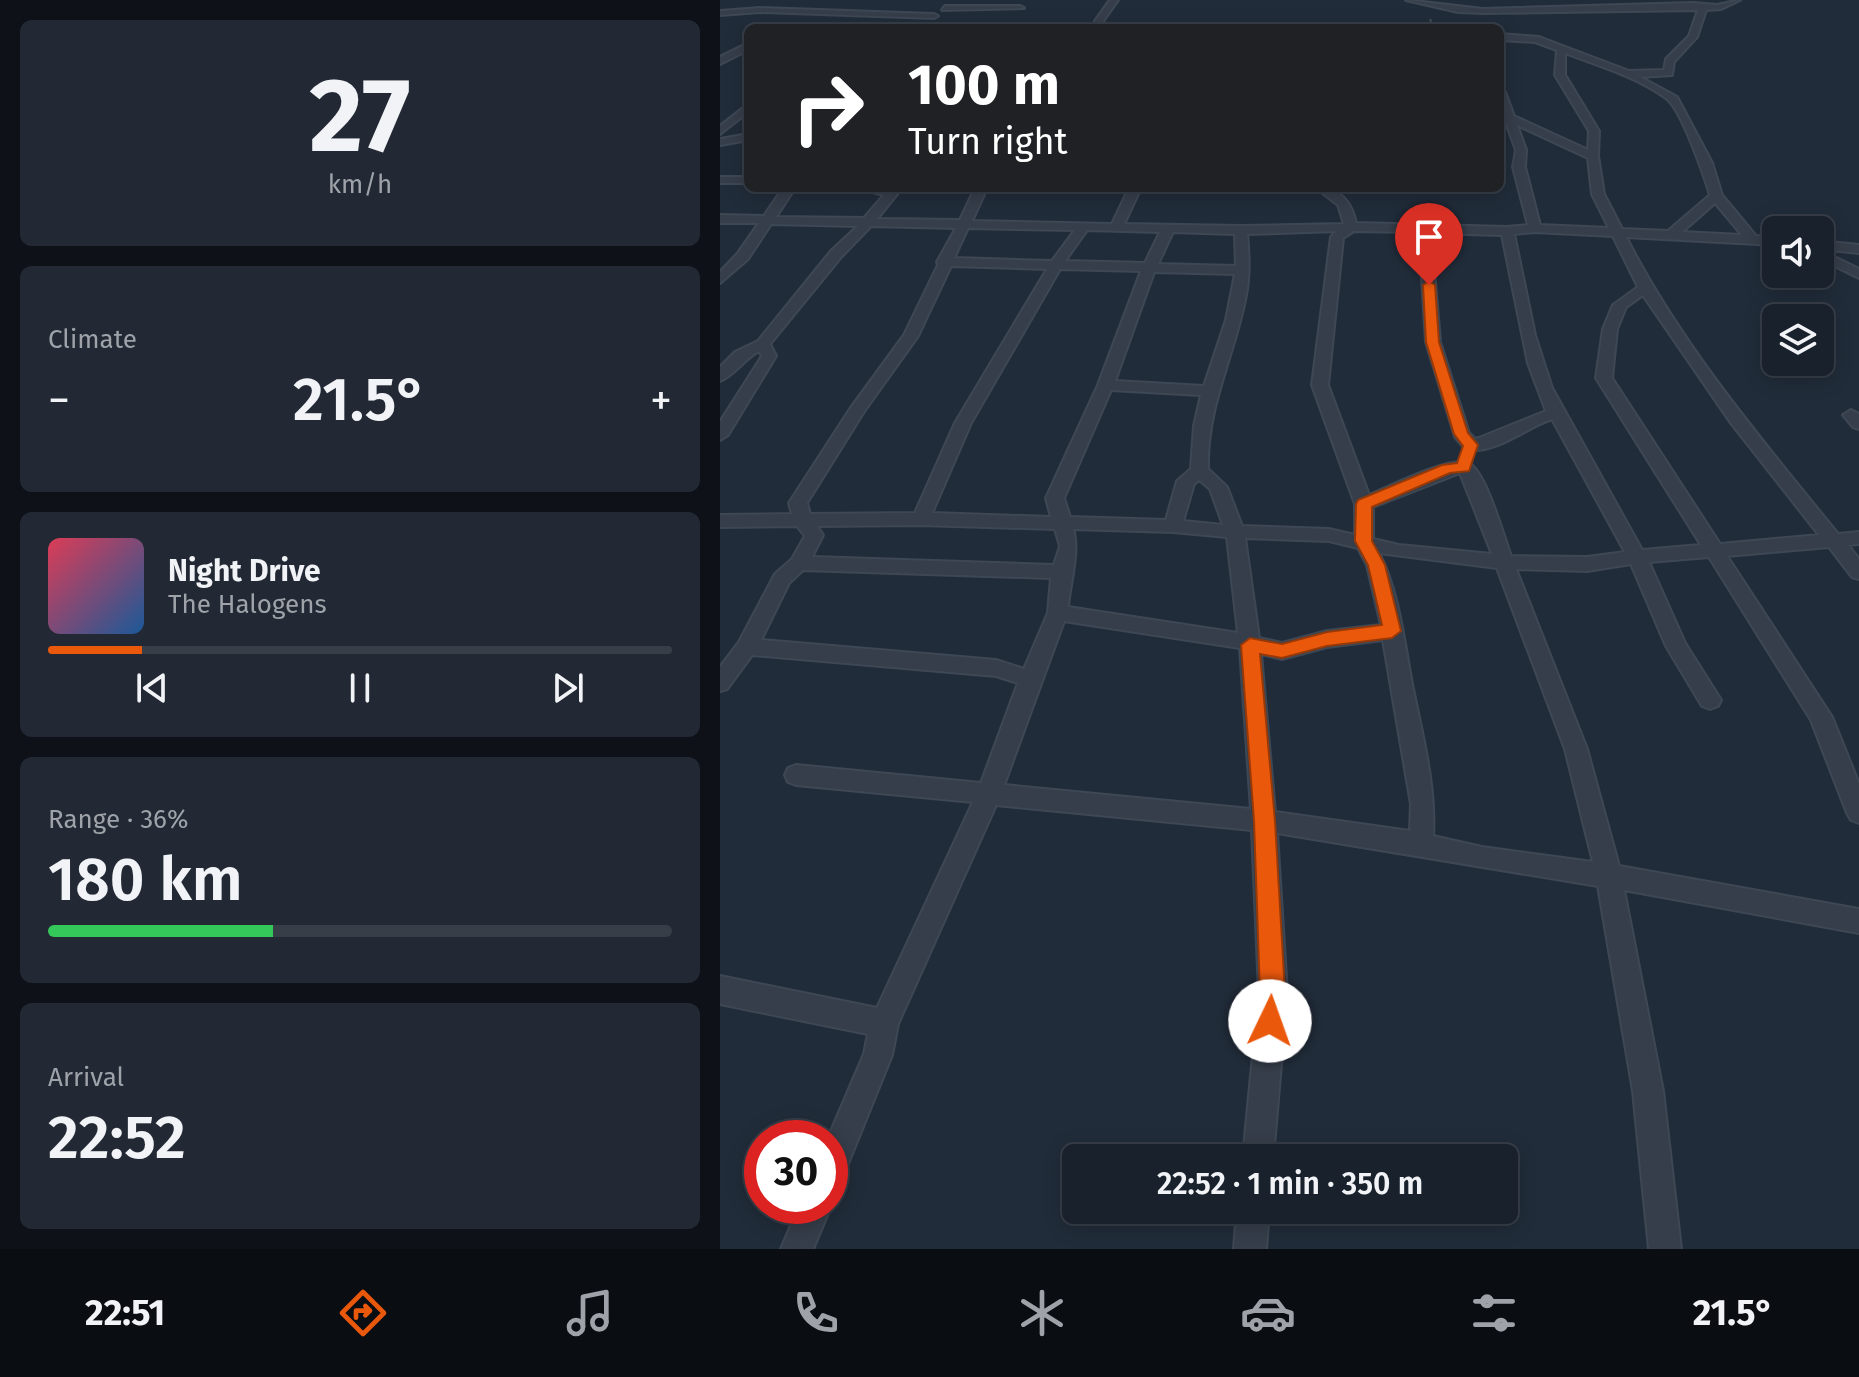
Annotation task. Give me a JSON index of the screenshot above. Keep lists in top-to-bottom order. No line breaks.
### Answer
{"page":{"tile":[["27","km/h"],"Climate",["Range · 36%","180 km"],["Arrival","22:52"]],"turn":["100 m","Turn right"],"heat":["−","21.5°","+"],"song":["Night Drive","The Halogens"],"limit":"30","trip":"22:52 · 1 min · 350 m","tabs":["22:51","21.5°"]}}
